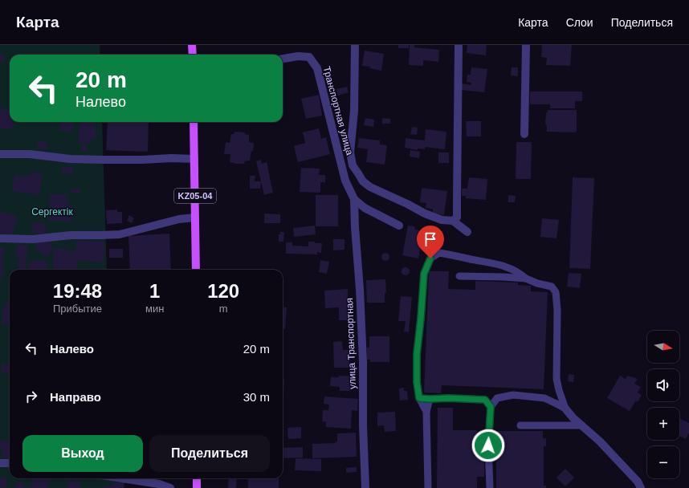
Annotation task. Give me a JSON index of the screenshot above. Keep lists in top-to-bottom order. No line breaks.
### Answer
{"streets":{"main road":["KZ05-04"],"street":["Транспортная улица","улица Транспортная"]},"crossings":[["Транспортная улица","улица Транспортная"]],"parks":["Сергектік"],"north":"right","page":{"header":"Карта","nav":["Карта","Слои","Поделиться"],"turn":["20 m","Налево"],"eta":["19:48","Прибытие","1","мин","120","m"],"list":[{"name":"Налево","value":"20 m"},{"name":"Направо","value":"30 m"}],"map_buttons":["+","−"],"buttons":["Выход","Поделиться"]}}
